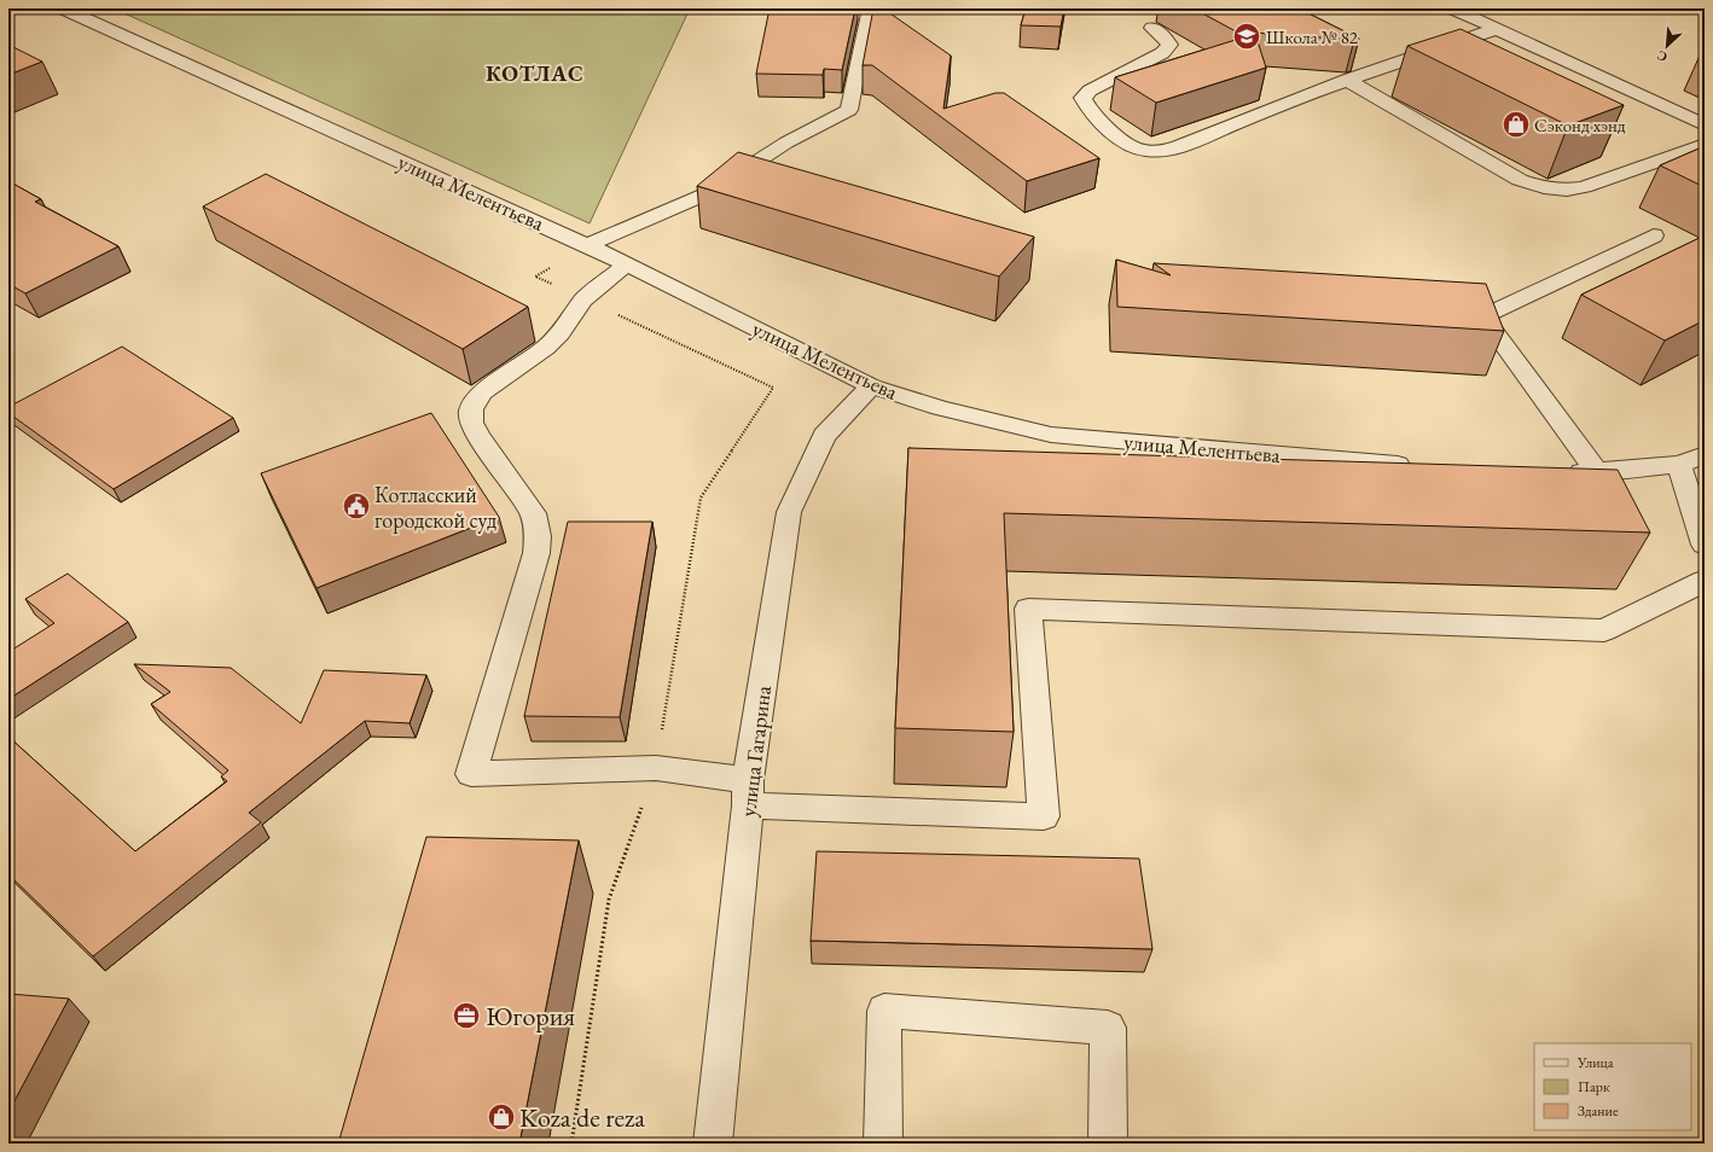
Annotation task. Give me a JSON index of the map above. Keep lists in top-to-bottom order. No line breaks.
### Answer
{"streets":{"street":["улица Мелентьева","улица Гагарина"]},"crossings":[["улица Мелентьева","улица Гагарина"]],"districts":["КОТЛАС"],"places":{"school or university":["Школа № 82"],"shop":["Сэконд хэнд","Koza de reza"],"public building":["Котласский городской суд"],"office":["Югория"]},"legend":["Улица","Парк","Здание"],"north":"bottom left"}
